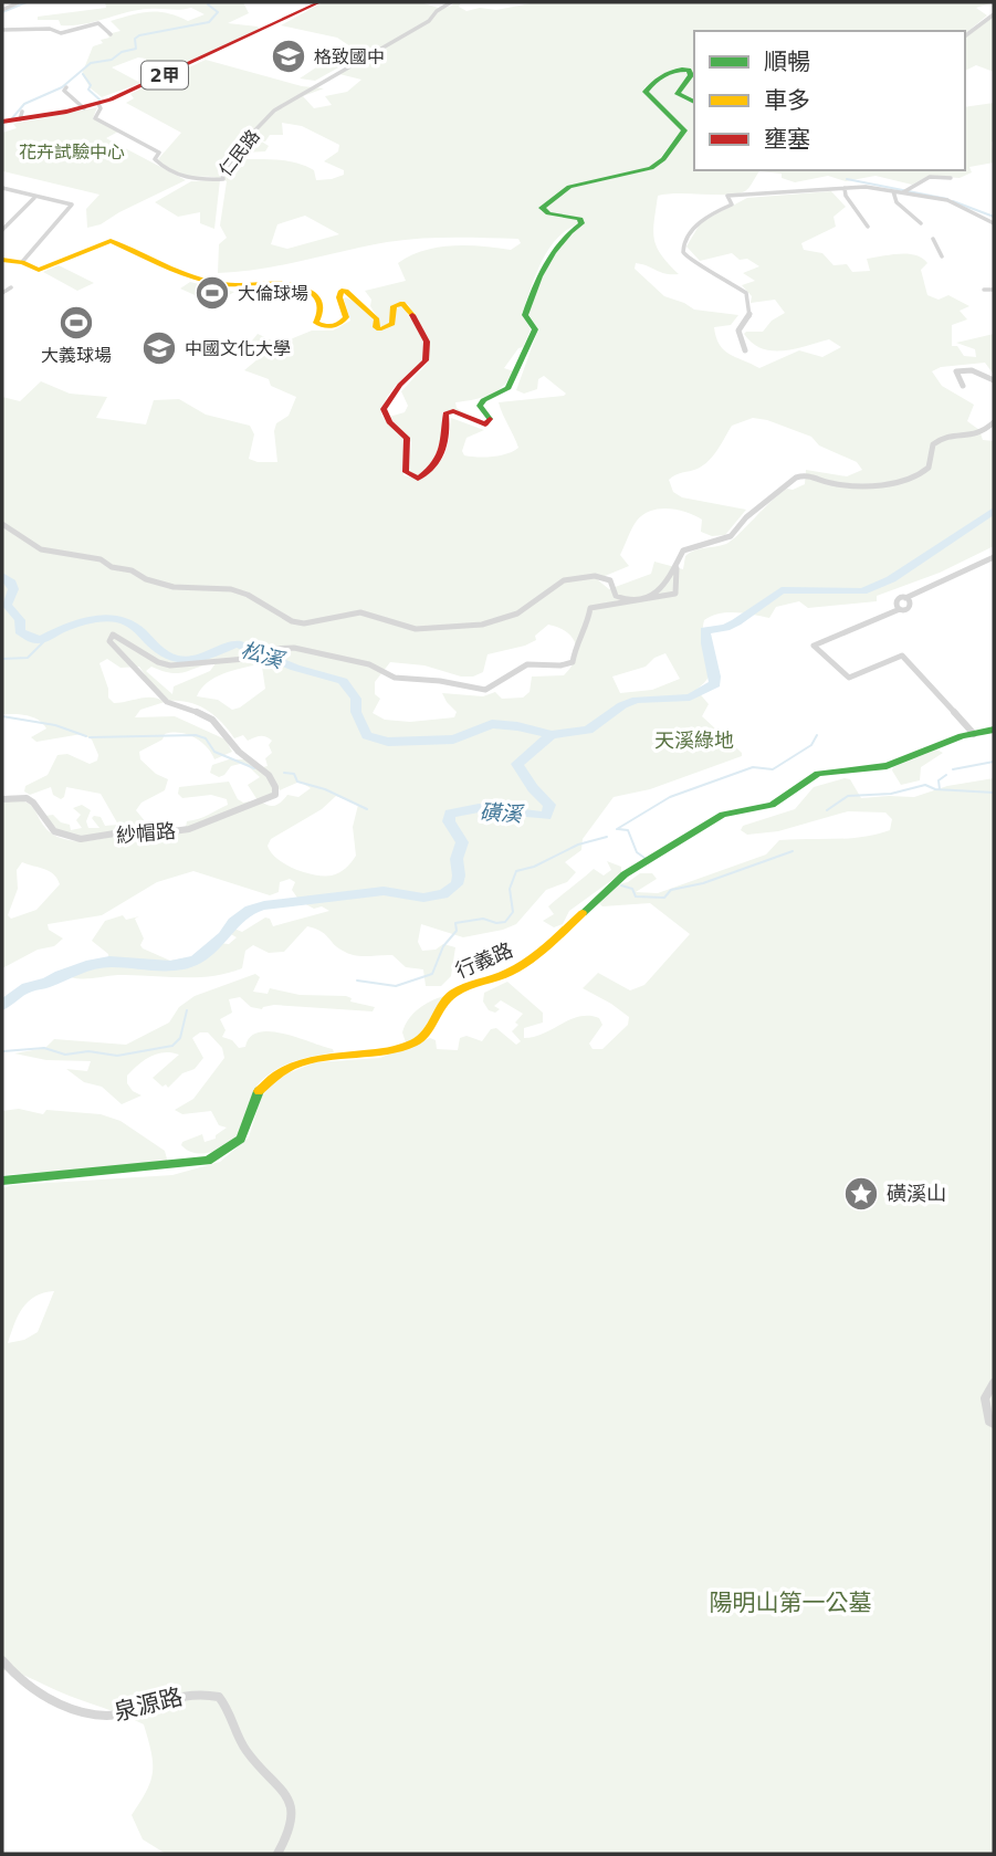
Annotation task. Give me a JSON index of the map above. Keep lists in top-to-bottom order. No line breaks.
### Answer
{"streets":{"street":["2甲","仁民路","紗帽路","行義路","泉源路"]},"crossings":[["2甲","仁民路"]],"water":["松溪","磺溪"],"parks":["花卉試驗中心","天溪綠地","陽明山第一公墓"],"places":{"school or university":["格致國中","中國文化大學"],"sports":["大倫球場","大義球場"],"place":["磺溪山"]},"legend":["順暢","車多","壅塞"]}
